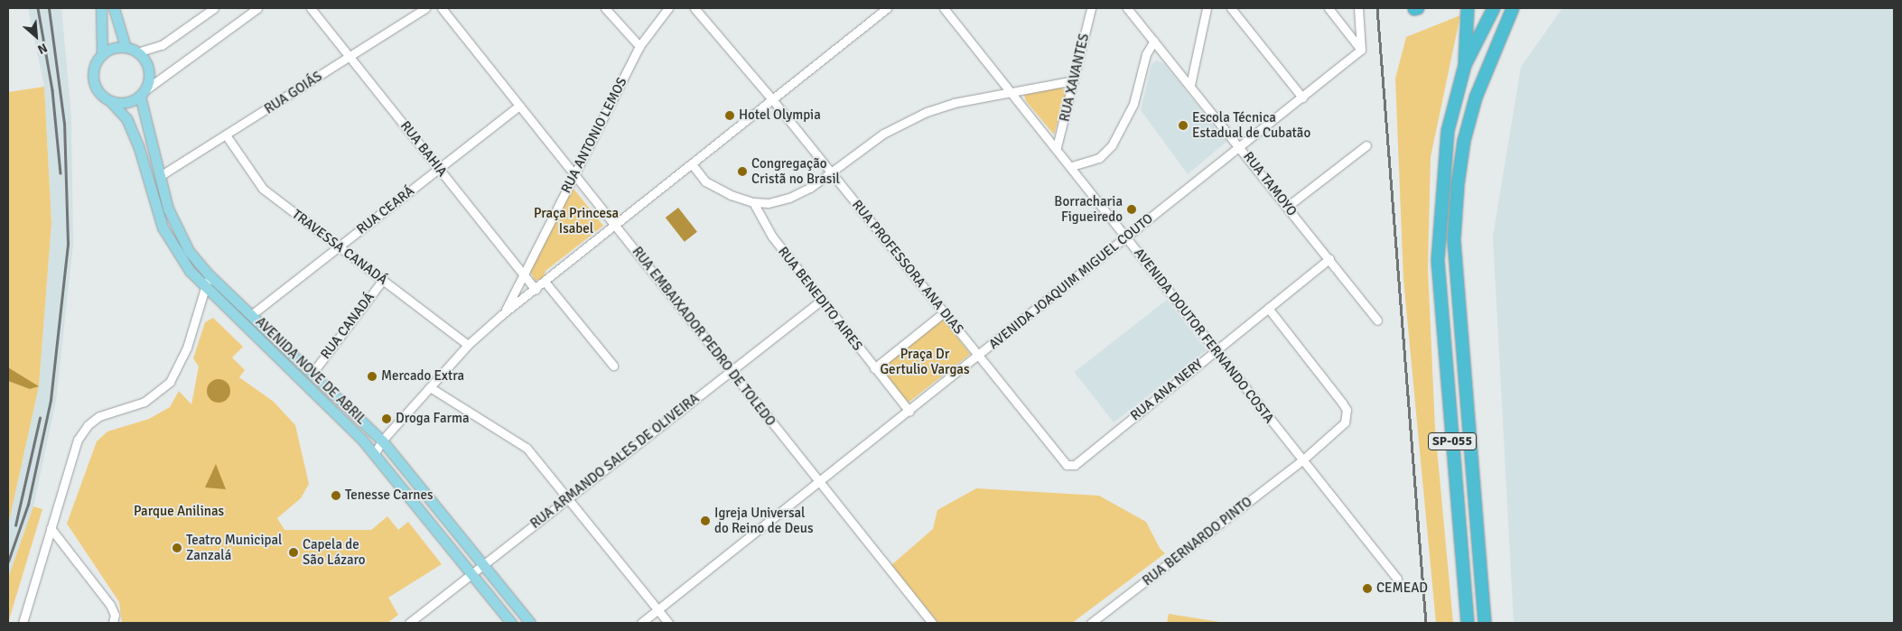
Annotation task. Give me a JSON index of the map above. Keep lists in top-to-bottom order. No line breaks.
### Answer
{"streets":{"highway":["SP-055"],"main road":["AVENIDA NOVE DE ABRIL"],"street":["RUA XAVANTES","RUA GOIÁS","RUA ANTONIO LEMOS","RUA BAHIA","RUA TAMOYO","RUA CEARÁ","TRAVESSA CANADÁ","RUA PROFESSORA ANA DIAS","AVENIDA JOAQUIM MIGUEL COUTO","RUA BENEDITO AIRES","RUA CANADÁ","AVENIDA DOUTOR FERNANDO COSTA","RUA EMBAIXADOR PEDRO DE TOLEDO","RUA ANA NERY","RUA ARMANDO SALES DE OLIVEIRA","RUA BERNARDO PINTO"]},"crossings":[["RUA XAVANTES","AVENIDA DOUTOR FERNANDO COSTA"],["RUA GOIÁS","RUA BAHIA"],["RUA GOIÁS","TRAVESSA CANADÁ"],["RUA GOIÁS","AVENIDA NOVE DE ABRIL"],["RUA ANTONIO LEMOS","RUA BAHIA"],["RUA ANTONIO LEMOS","RUA EMBAIXADOR PEDRO DE TOLEDO"],["RUA BAHIA","RUA CEARÁ"],["RUA TAMOYO","AVENIDA JOAQUIM MIGUEL COUTO"],["RUA TAMOYO","RUA ANA NERY"],["RUA CEARÁ","TRAVESSA CANADÁ"],["RUA CEARÁ","RUA EMBAIXADOR PEDRO DE TOLEDO"],["RUA CEARÁ","AVENIDA NOVE DE ABRIL"],["TRAVESSA CANADÁ","RUA CANADÁ"],["RUA PROFESSORA ANA DIAS","AVENIDA JOAQUIM MIGUEL COUTO"],["RUA PROFESSORA ANA DIAS","RUA ANA NERY"],["AVENIDA JOAQUIM MIGUEL COUTO","RUA BENEDITO AIRES"],["AVENIDA JOAQUIM MIGUEL COUTO","AVENIDA DOUTOR FERNANDO COSTA"],["AVENIDA JOAQUIM MIGUEL COUTO","RUA EMBAIXADOR PEDRO DE TOLEDO"],["RUA BENEDITO AIRES","RUA ARMANDO SALES DE OLIVEIRA"],["RUA CANADÁ","AVENIDA NOVE DE ABRIL"],["AVENIDA DOUTOR FERNANDO COSTA","RUA ANA NERY"],["AVENIDA DOUTOR FERNANDO COSTA","RUA BERNARDO PINTO"],["RUA EMBAIXADOR PEDRO DE TOLEDO","RUA ARMANDO SALES DE OLIVEIRA"],["AVENIDA NOVE DE ABRIL","RUA ARMANDO SALES DE OLIVEIRA"],["RUA ANA NERY","RUA BERNARDO PINTO"]],"parks":["Praça Princesa Isabel","Praça Dr Gertulio Vargas","Parque Anilinas"],"places":["Hotel Olympia","Escola Técnica Estadual de Cubatão","Congregação Cristã no Brasil","Borracharia Figueiredo","Mercado Extra","Droga Farma","Tenesse Carnes","Igreja Universal do Reino de Deus","Teatro Municipal Zanzalá","Capela de São Lázaro","CEMEAD"],"north":"bottom right"}
